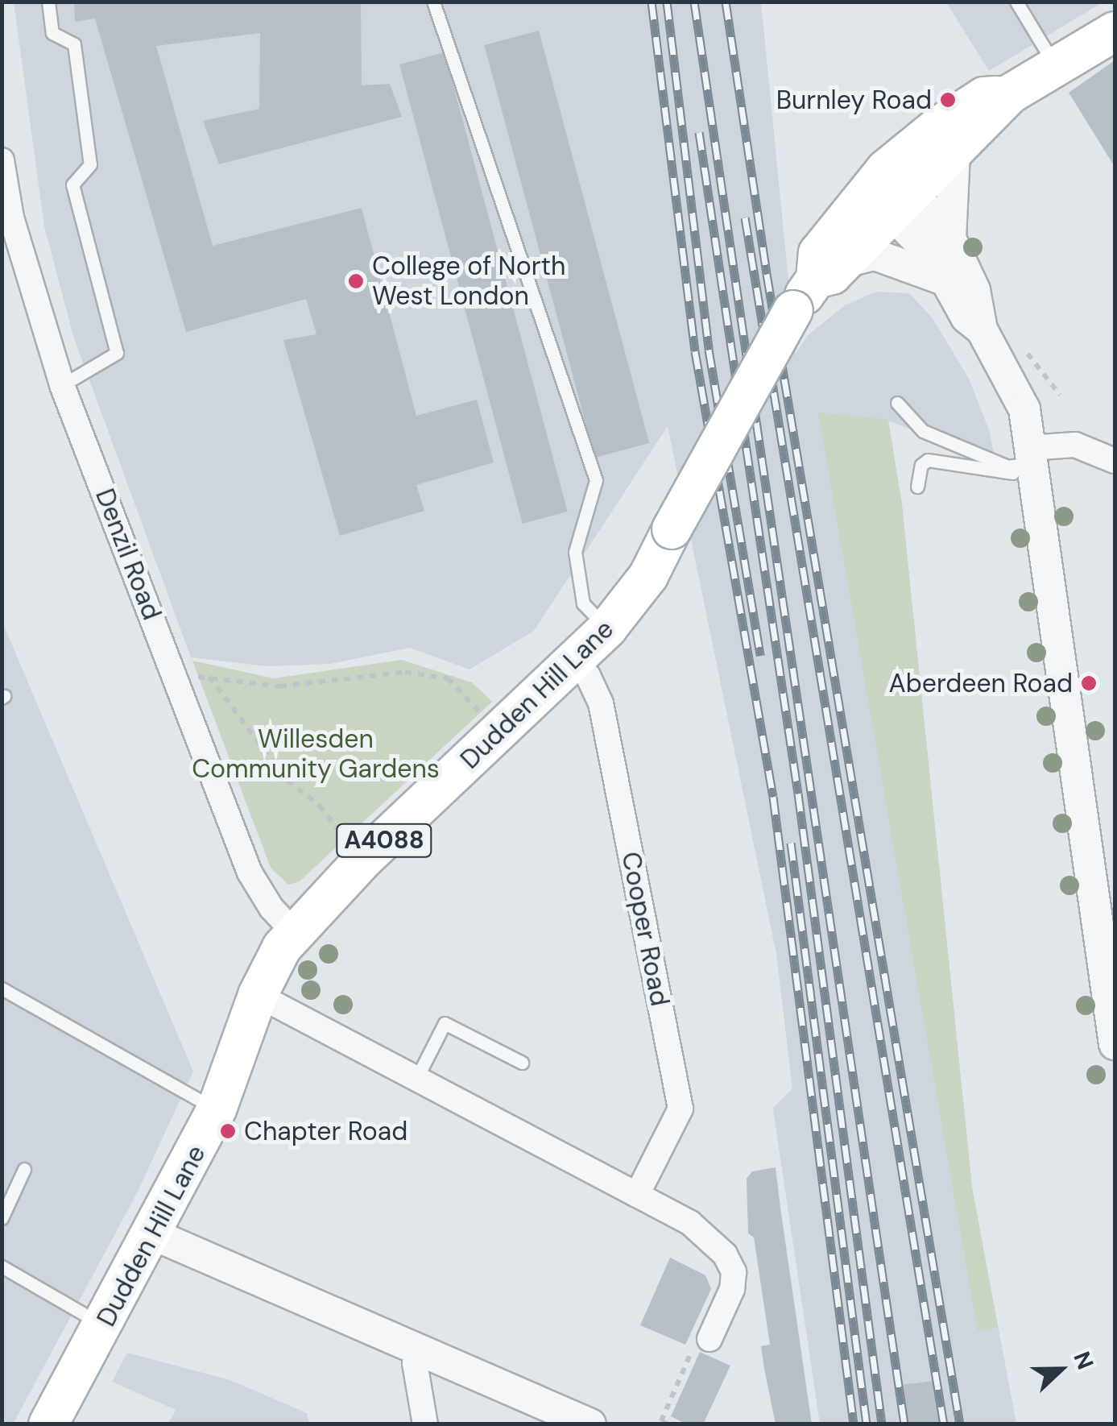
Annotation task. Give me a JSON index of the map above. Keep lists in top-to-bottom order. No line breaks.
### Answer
{"streets":{"main road":["Dudden Hill Lane","A4088"],"street":["Denzil Road","Cooper Road"]},"crossings":[["Denzil Road","Dudden Hill Lane"],["Dudden Hill Lane","Cooper Road"]],"parks":["Willesden Community Gardens"],"places":["Burnley Road","College of North West London","Aberdeen Road","Chapter Road"],"north":"right"}
